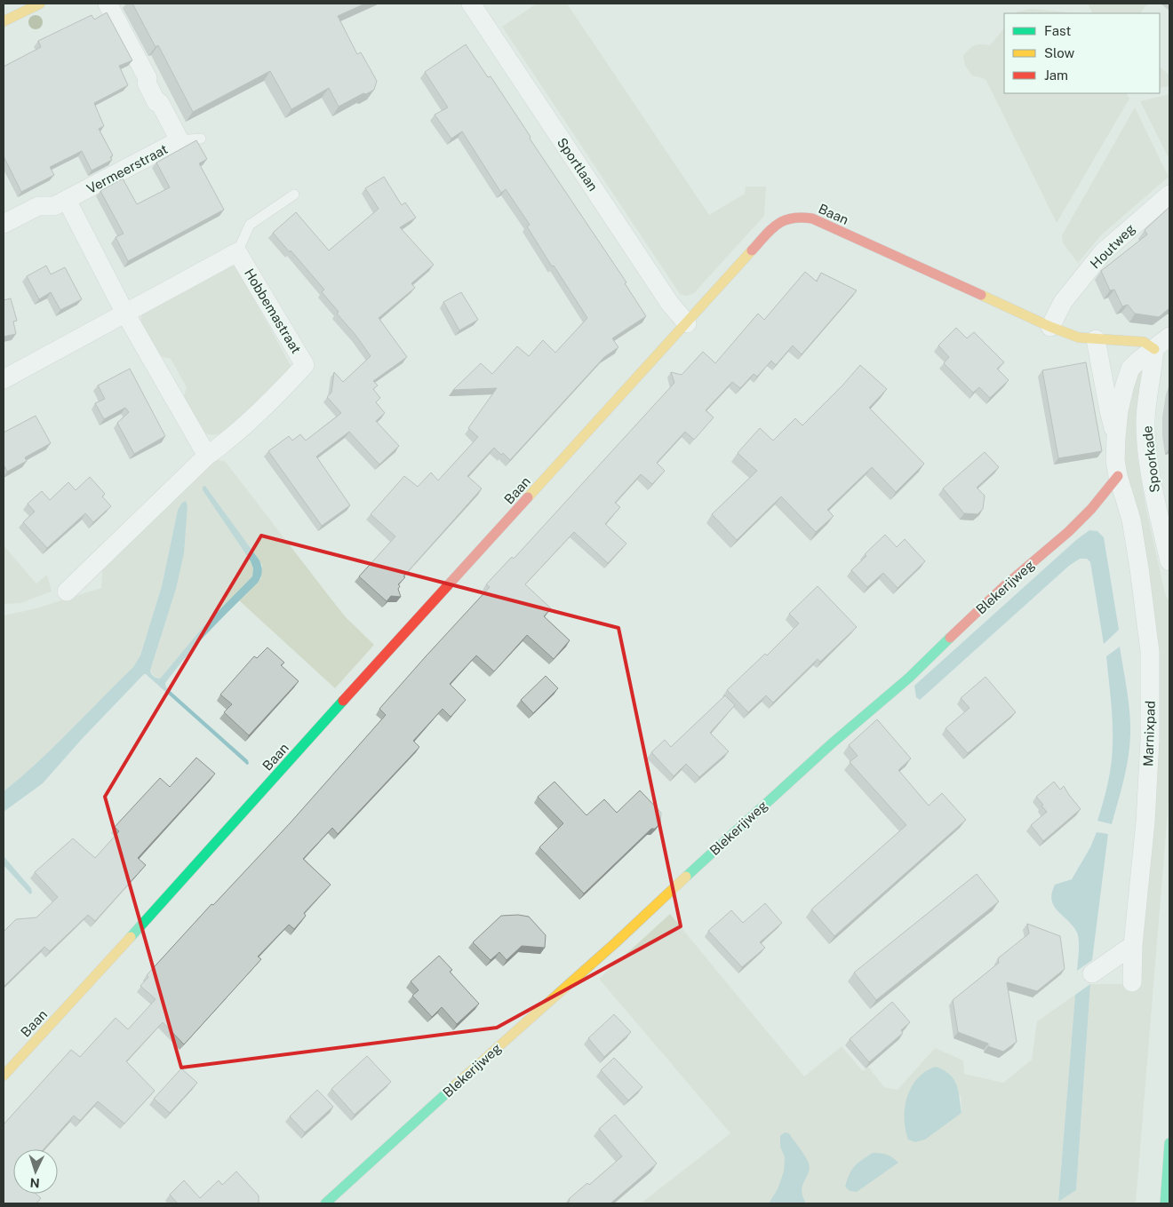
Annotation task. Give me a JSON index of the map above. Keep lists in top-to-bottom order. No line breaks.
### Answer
{"streets":{"street":["Sportlaan","Vermeerstraat","Baan","Houtweg","Hobbemastraat","Spoorkade","Blekerijweg","Marnixpad"]},"crossings":[["Sportlaan","Baan"],["Baan","Houtweg"],["Baan","Spoorkade"],["Blekerijweg","Marnixpad"]],"legend":["Fast","Slow","Jam"],"north":"bottom"}
